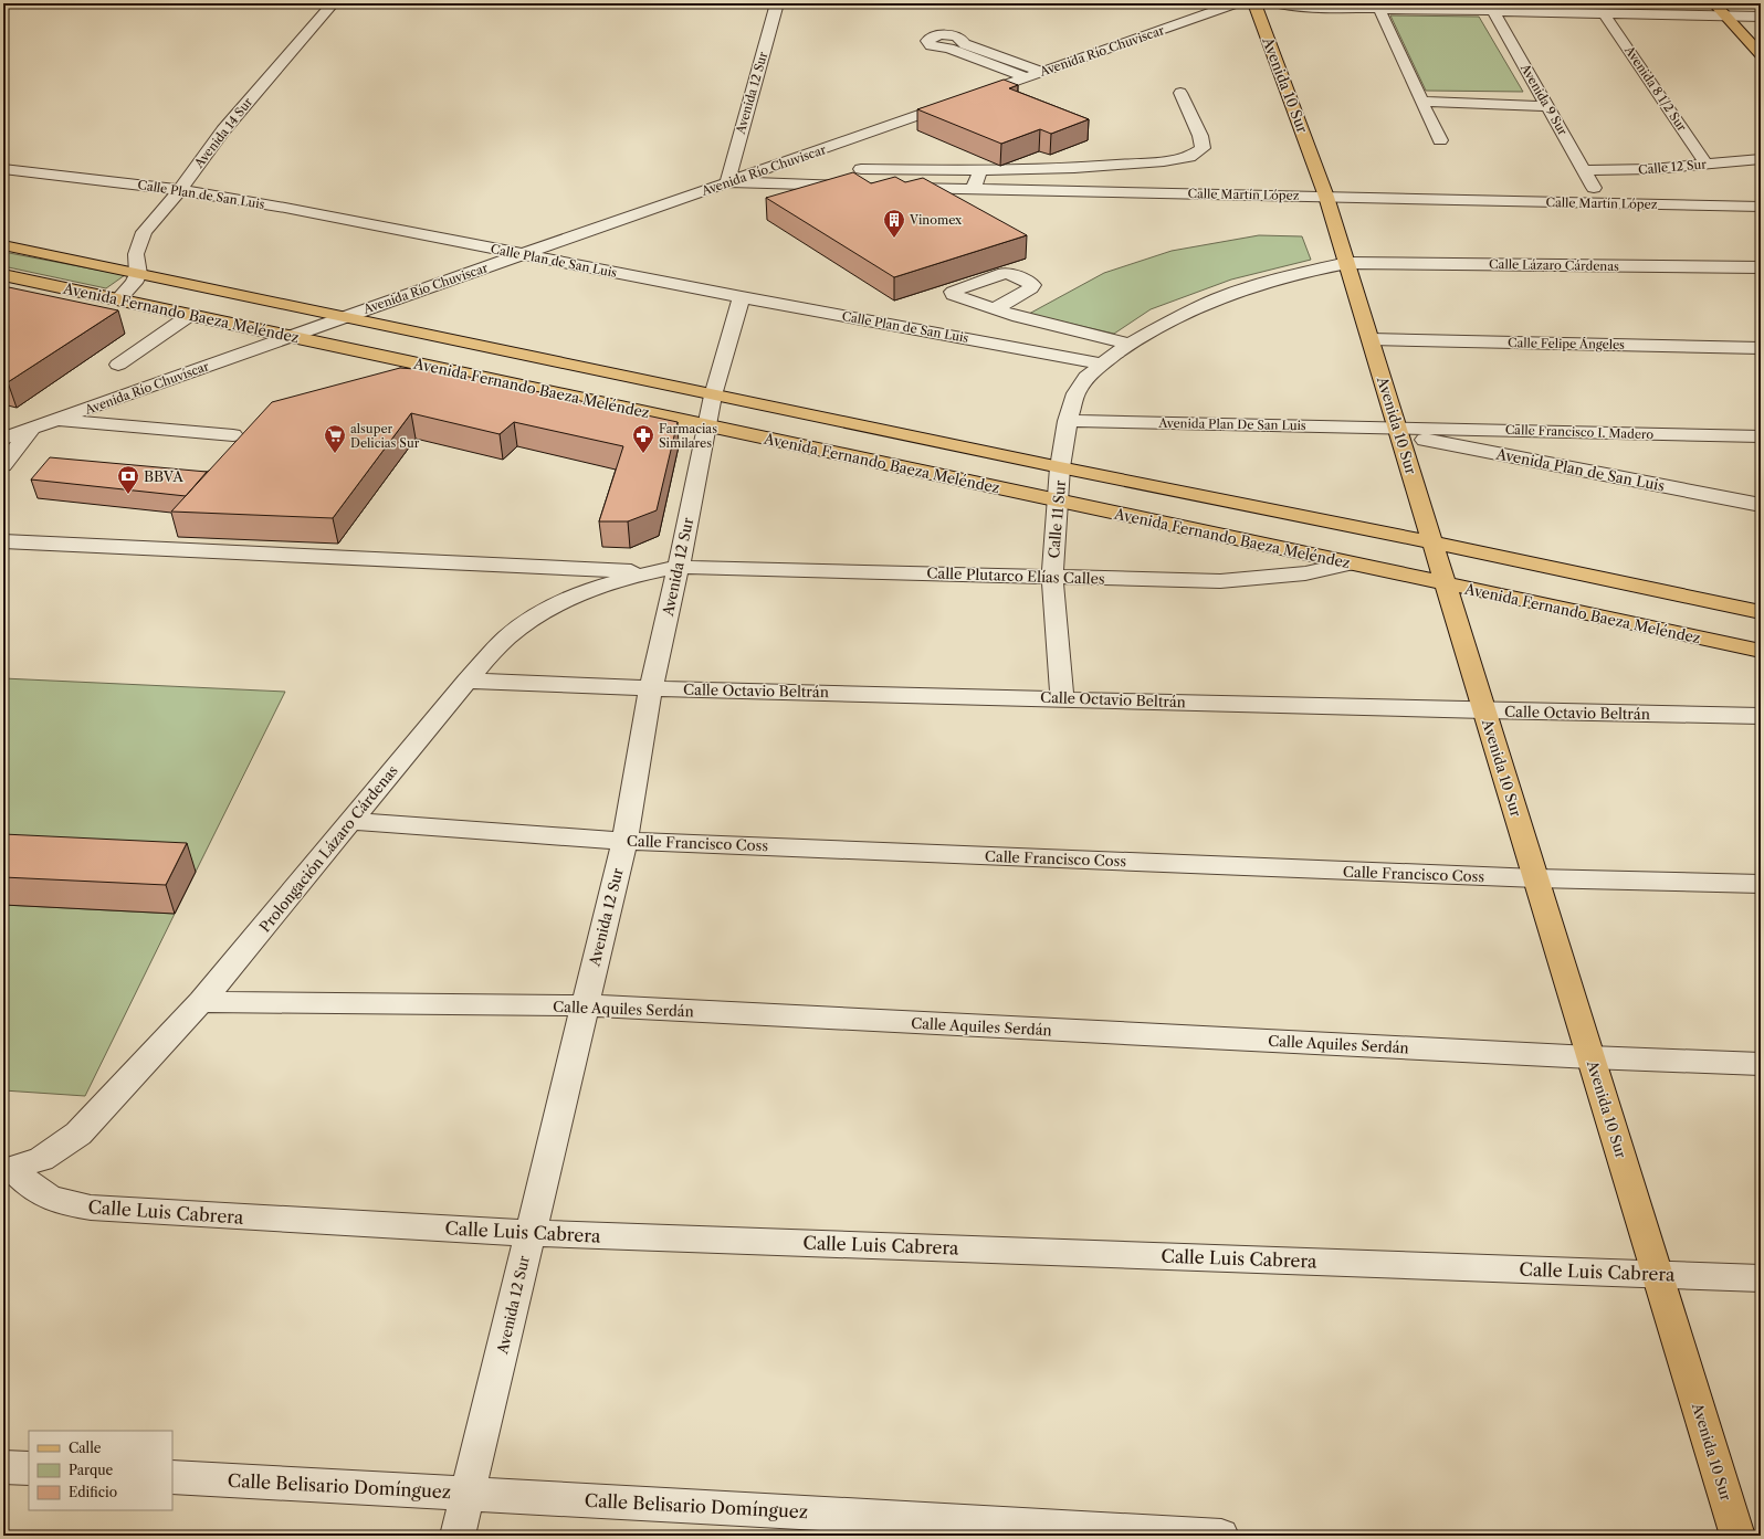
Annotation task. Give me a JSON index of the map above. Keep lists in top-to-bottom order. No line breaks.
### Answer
{"streets":{"main road":["Avenida 10 Sur","Avenida Fernando Baeza Meléndez"],"street":["Avenida Río Chuviscar","Avenida 8 1/2 Sur","Avenida 12 Sur","Avenida 9 Sur","Avenida 14 Sur","Calle 12 Sur","Calle Plan de San Luis","Calle Martín López","Calle Lázaro Cárdenas","Calle Felipe Ángeles","Avenida Río Chuvíscar","Avenida Plan De San Luis","Calle Francisco I. Madero","Avenida Plan de San Luis","Calle 11 Sur","Calle Plutarco Elías Calles","Calle Octavio Beltrán","Calle Francisco Coss","Prolongación Lázaro Cárdenas","Calle Aquiles Serdán","Calle Luis Cabrera","Calle Belisario Domínguez"]},"crossings":[["Avenida Río Chuviscar","Avenida 12 Sur"],["Avenida Río Chuviscar","Calle Plan de San Luis"],["Avenida Río Chuviscar","Avenida Fernando Baeza Meléndez"],["Avenida Río Chuviscar","Avenida Río Chuvíscar"],["Avenida 10 Sur","Calle Martín López"],["Avenida 10 Sur","Calle Lázaro Cárdenas"],["Avenida 10 Sur","Avenida Fernando Baeza Meléndez"],["Avenida 10 Sur","Calle Felipe Ángeles"],["Avenida 10 Sur","Avenida Plan De San Luis"],["Avenida 10 Sur","Calle Francisco I. Madero"],["Avenida 10 Sur","Avenida Plan de San Luis"],["Avenida 10 Sur","Calle Octavio Beltrán"],["Avenida 10 Sur","Calle Francisco Coss"],["Avenida 10 Sur","Calle Aquiles Serdán"],["Avenida 10 Sur","Calle Luis Cabrera"],["Avenida 8 1/2 Sur","Calle 12 Sur"],["Avenida 12 Sur","Calle Plan de San Luis"],["Avenida 12 Sur","Avenida Fernando Baeza Meléndez"],["Avenida 12 Sur","Calle Plutarco Elías Calles"],["Avenida 12 Sur","Calle Octavio Beltrán"],["Avenida 12 Sur","Calle Francisco Coss"],["Avenida 12 Sur","Prolongación Lázaro Cárdenas"],["Avenida 12 Sur","Calle Aquiles Serdán"],["Avenida 12 Sur","Calle Luis Cabrera"],["Avenida 12 Sur","Calle Belisario Domínguez"],["Avenida 9 Sur","Calle 12 Sur"],["Avenida 14 Sur","Calle Plan de San Luis"],["Avenida 14 Sur","Avenida Fernando Baeza Meléndez"],["Avenida Fernando Baeza Meléndez","Avenida Río Chuvíscar"],["Avenida Fernando Baeza Meléndez","Calle 11 Sur"],["Avenida Fernando Baeza Meléndez","Calle Plutarco Elías Calles"],["Avenida Plan De San Luis","Calle Francisco I. Madero"],["Avenida Plan De San Luis","Avenida Plan de San Luis"],["Avenida Plan De San Luis","Calle 11 Sur"],["Calle Francisco I. Madero","Avenida Plan de San Luis"],["Calle 11 Sur","Calle Plutarco Elías Calles"],["Calle 11 Sur","Calle Octavio Beltrán"],["Calle Plutarco Elías Calles","Prolongación Lázaro Cárdenas"],["Calle Octavio Beltrán","Prolongación Lázaro Cárdenas"],["Calle Francisco Coss","Prolongación Lázaro Cárdenas"],["Prolongación Lázaro Cárdenas","Calle Aquiles Serdán"],["Prolongación Lázaro Cárdenas","Calle Luis Cabrera"]],"places":{"building":["Vinomex"],"supermarket":["alsuper Delicias Sur"],"pharmacy":["Farmacias Similares"],"bank":["BBVA"]},"legend":["Calle","Parque","Edificio"]}
